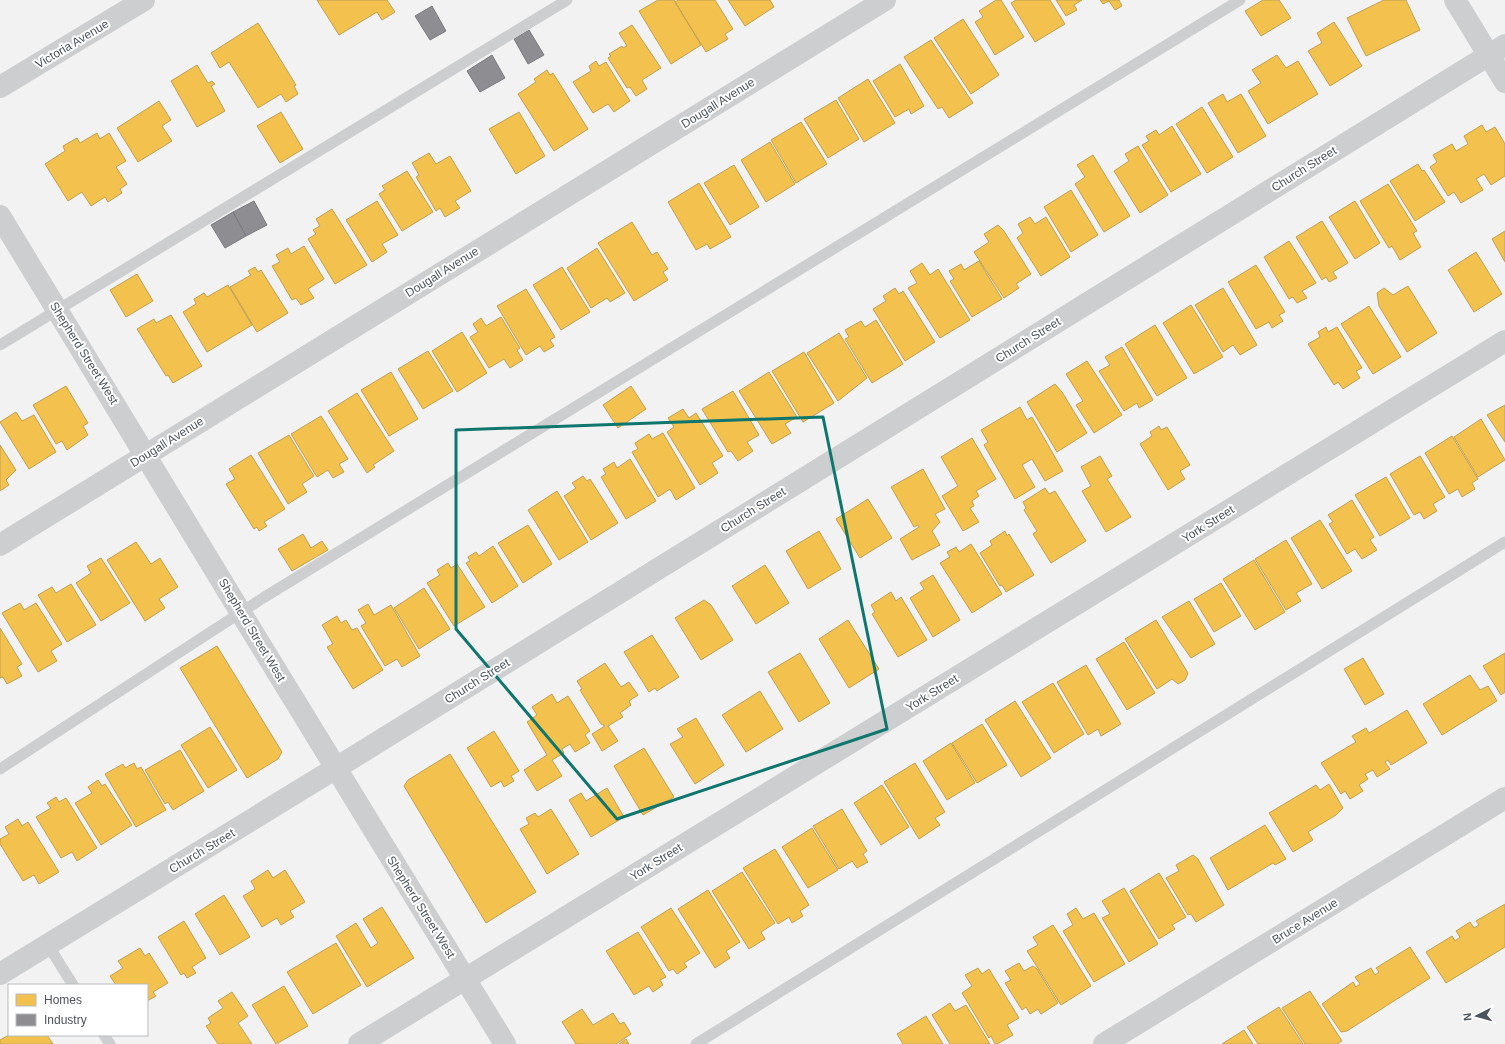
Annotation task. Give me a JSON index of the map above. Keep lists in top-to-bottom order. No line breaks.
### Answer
{"streets":{"street":["Victoria Avenue","Dougall Avenue","Church Street","Shepherd Street West","York Street","Bruce Avenue"]},"crossings":[["Dougall Avenue","Shepherd Street West"],["Church Street","Shepherd Street West"],["Shepherd Street West","York Street"]],"legend":["Homes","Industry"],"north":"left"}
